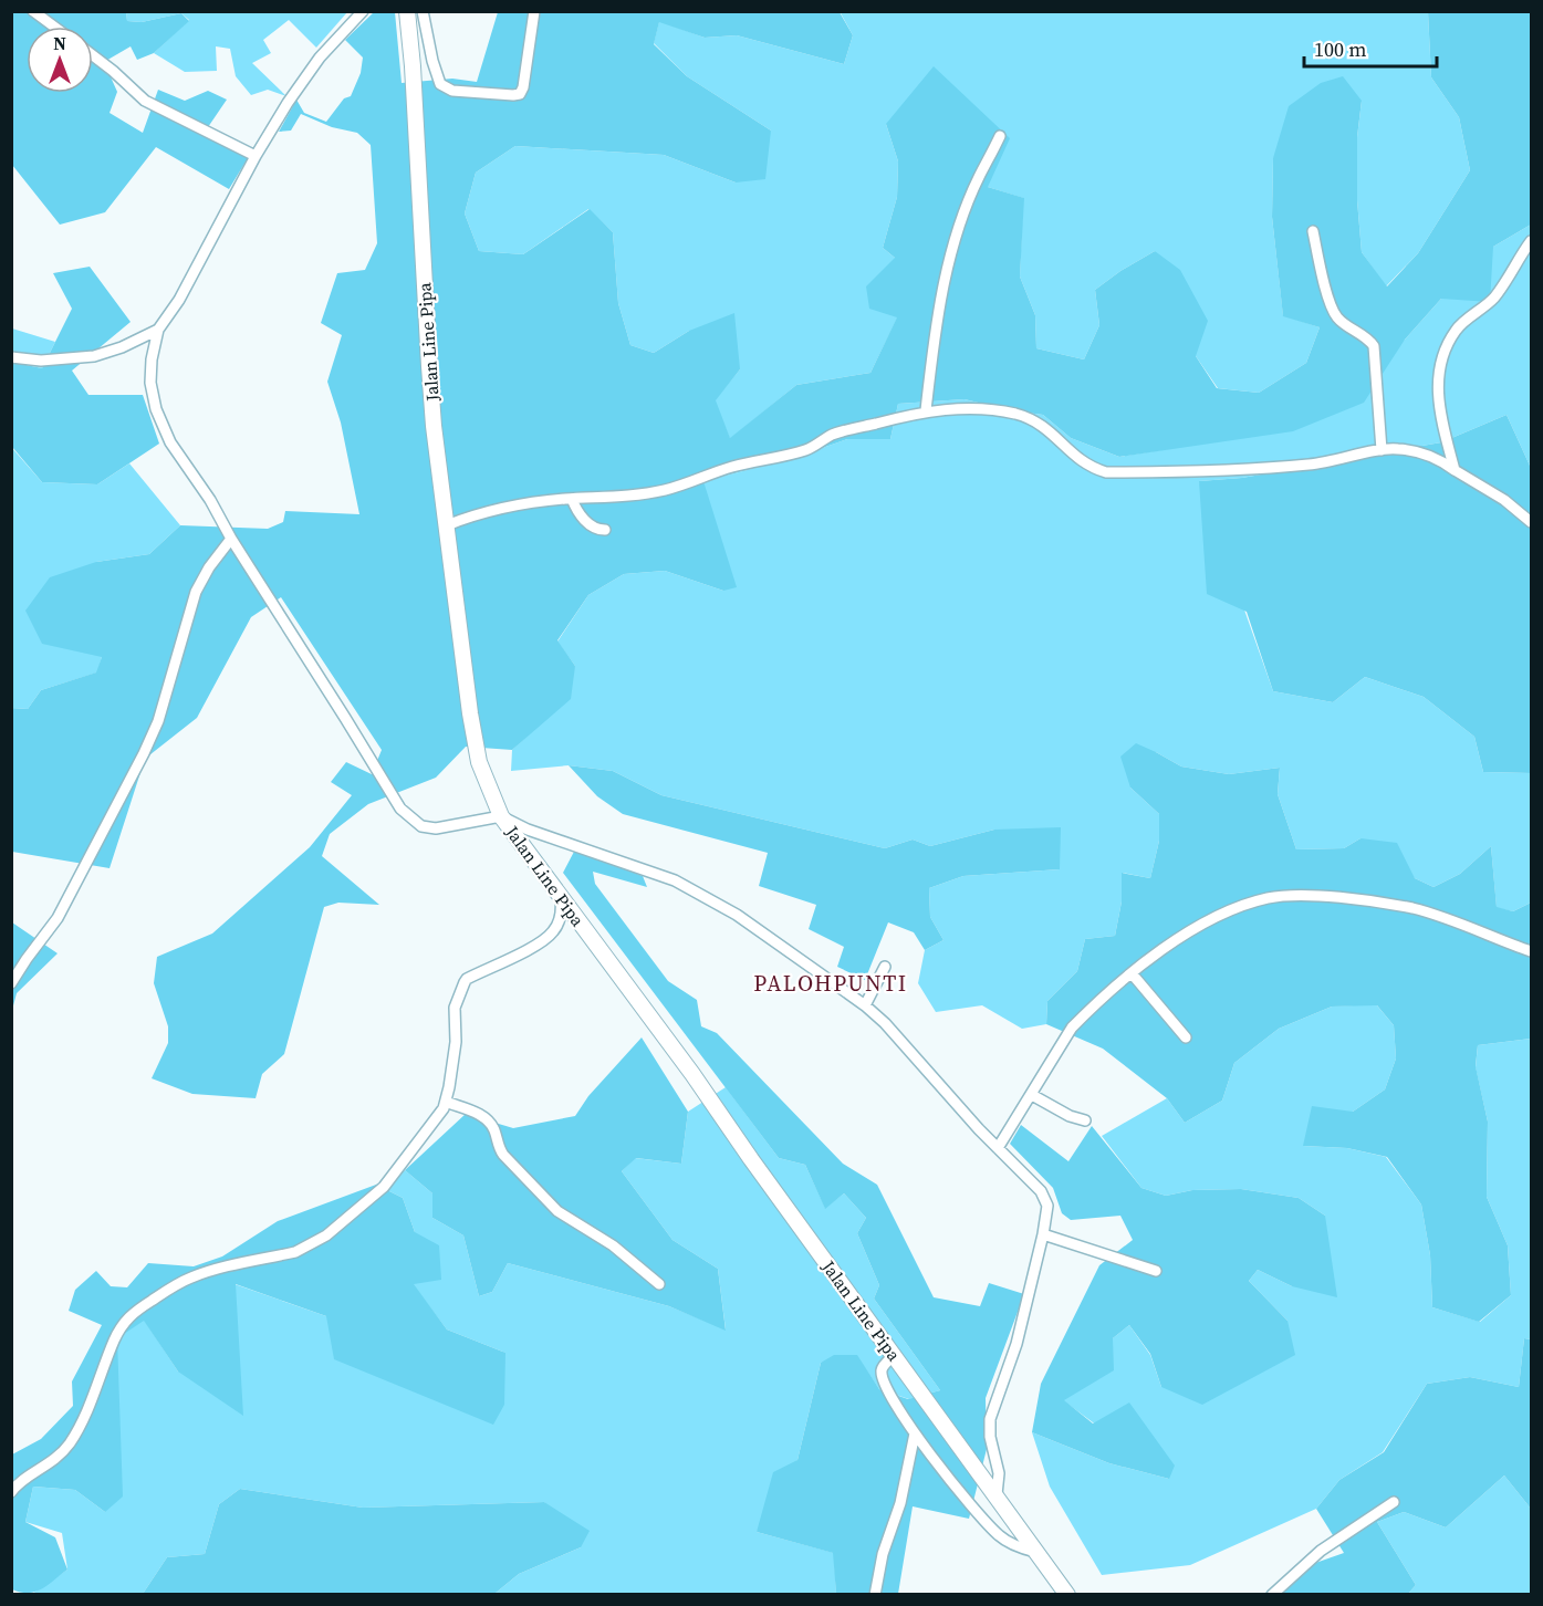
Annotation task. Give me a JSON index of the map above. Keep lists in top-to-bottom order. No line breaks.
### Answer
{"streets":{"main road":["Jalan Line Pipa"]},"districts":["PALOHPUNTI"],"scale_bar":"100 m","north":"top"}
